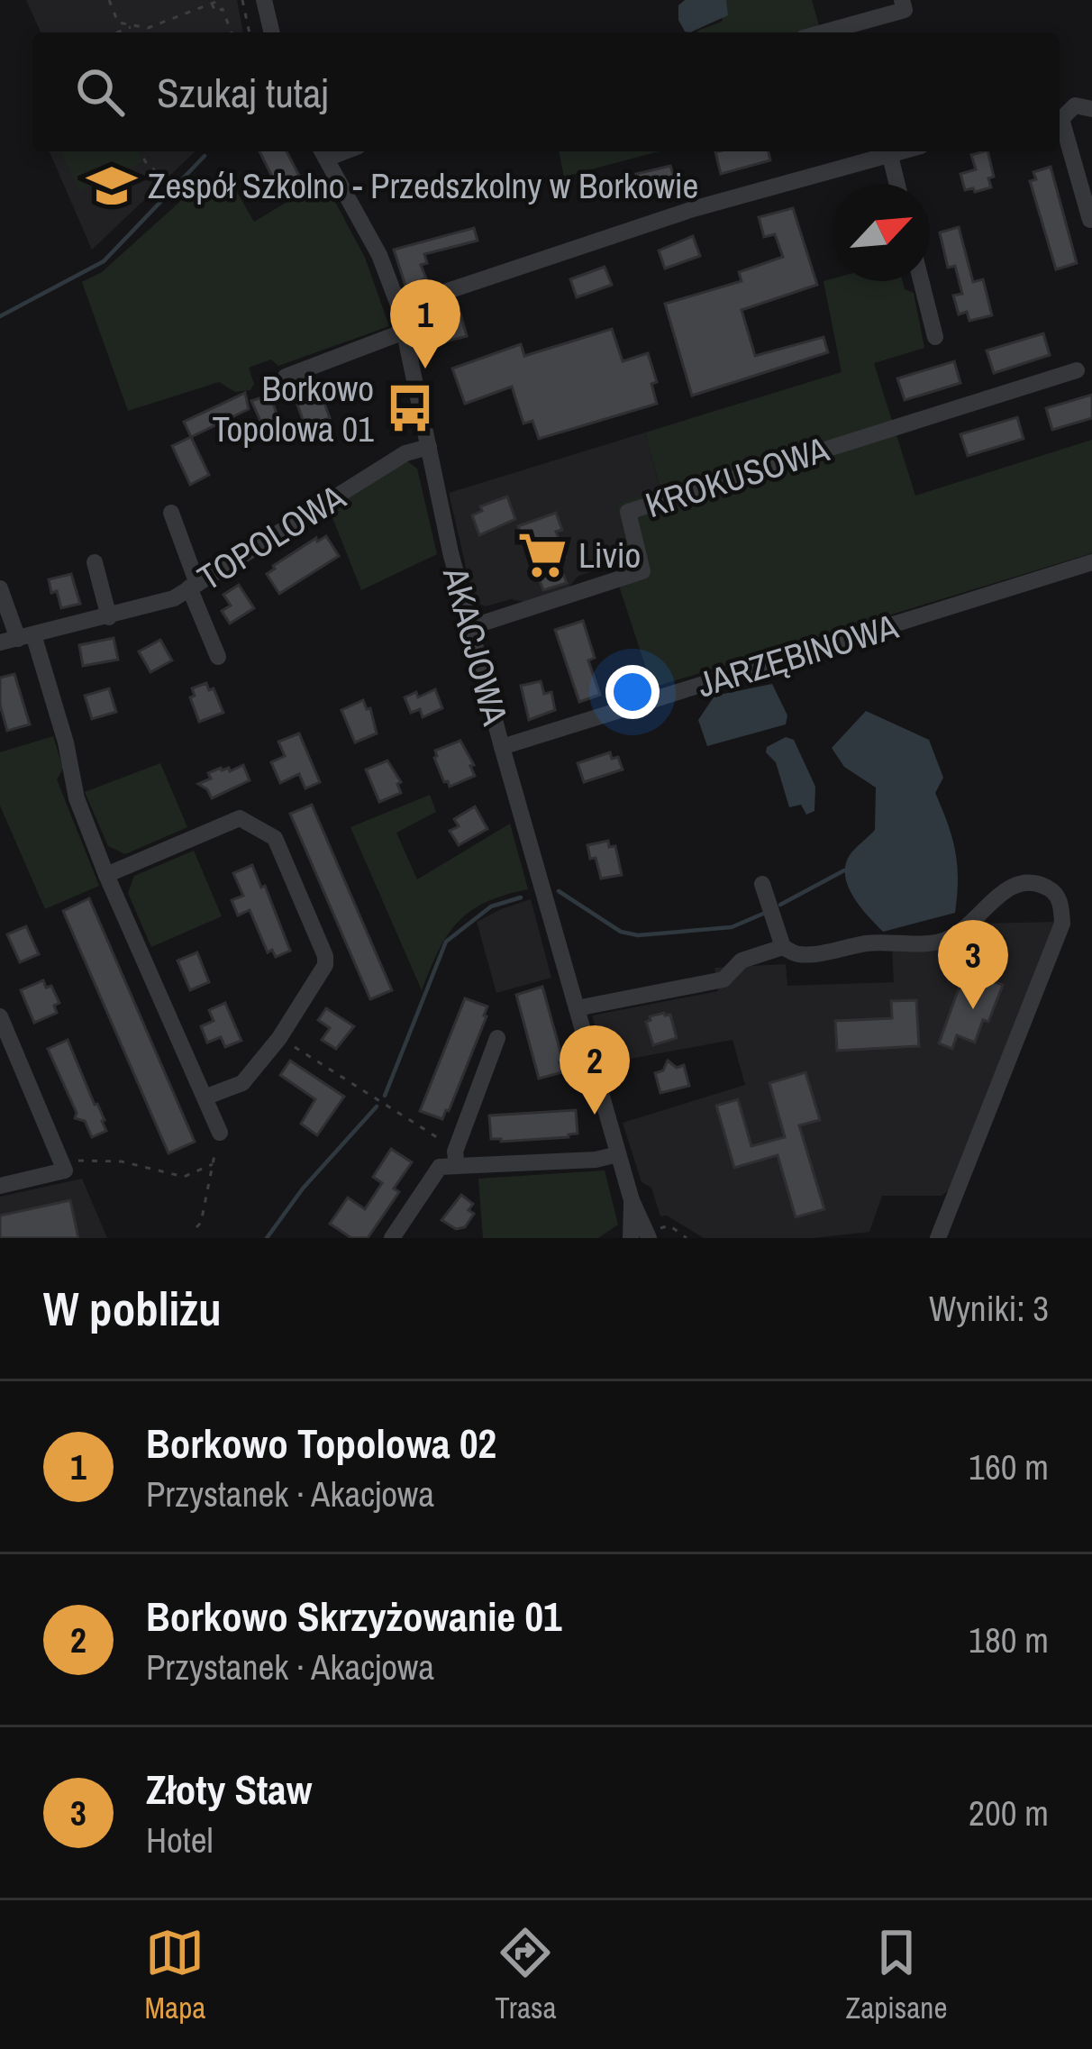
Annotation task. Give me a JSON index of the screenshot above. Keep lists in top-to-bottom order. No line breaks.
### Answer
{"streets":{"street":["KROKUSOWA","TOPOLOWA","AKACJOWA","JARZĘBINOWA"]},"crossings":[["KROKUSOWA","AKACJOWA"],["TOPOLOWA","AKACJOWA"],["AKACJOWA","JARZĘBINOWA"]],"places":{"school or university":["Zespół Szkolno - Przedszkolny w Borkowie"],"bus stop":["Borkowo Topolowa 01"],"supermarket":["Livio"]},"north":"top right","page":{"search":"Szukaj tutaj","pins":["1","3","2"],"heading":["W pobliżu","Wyniki: 3"],"list":[{"mark":"1","name":"Borkowo Topolowa 02","note":"Przystanek · Akacjowa","value":"160 m"},{"mark":"2","name":"Borkowo Skrzyżowanie 01","note":"Przystanek · Akacjowa","value":"180 m"},{"mark":"3","name":"Złoty Staw","note":"Hotel","value":"200 m"}],"nav":["Mapa","Trasa","Zapisane"]}}
